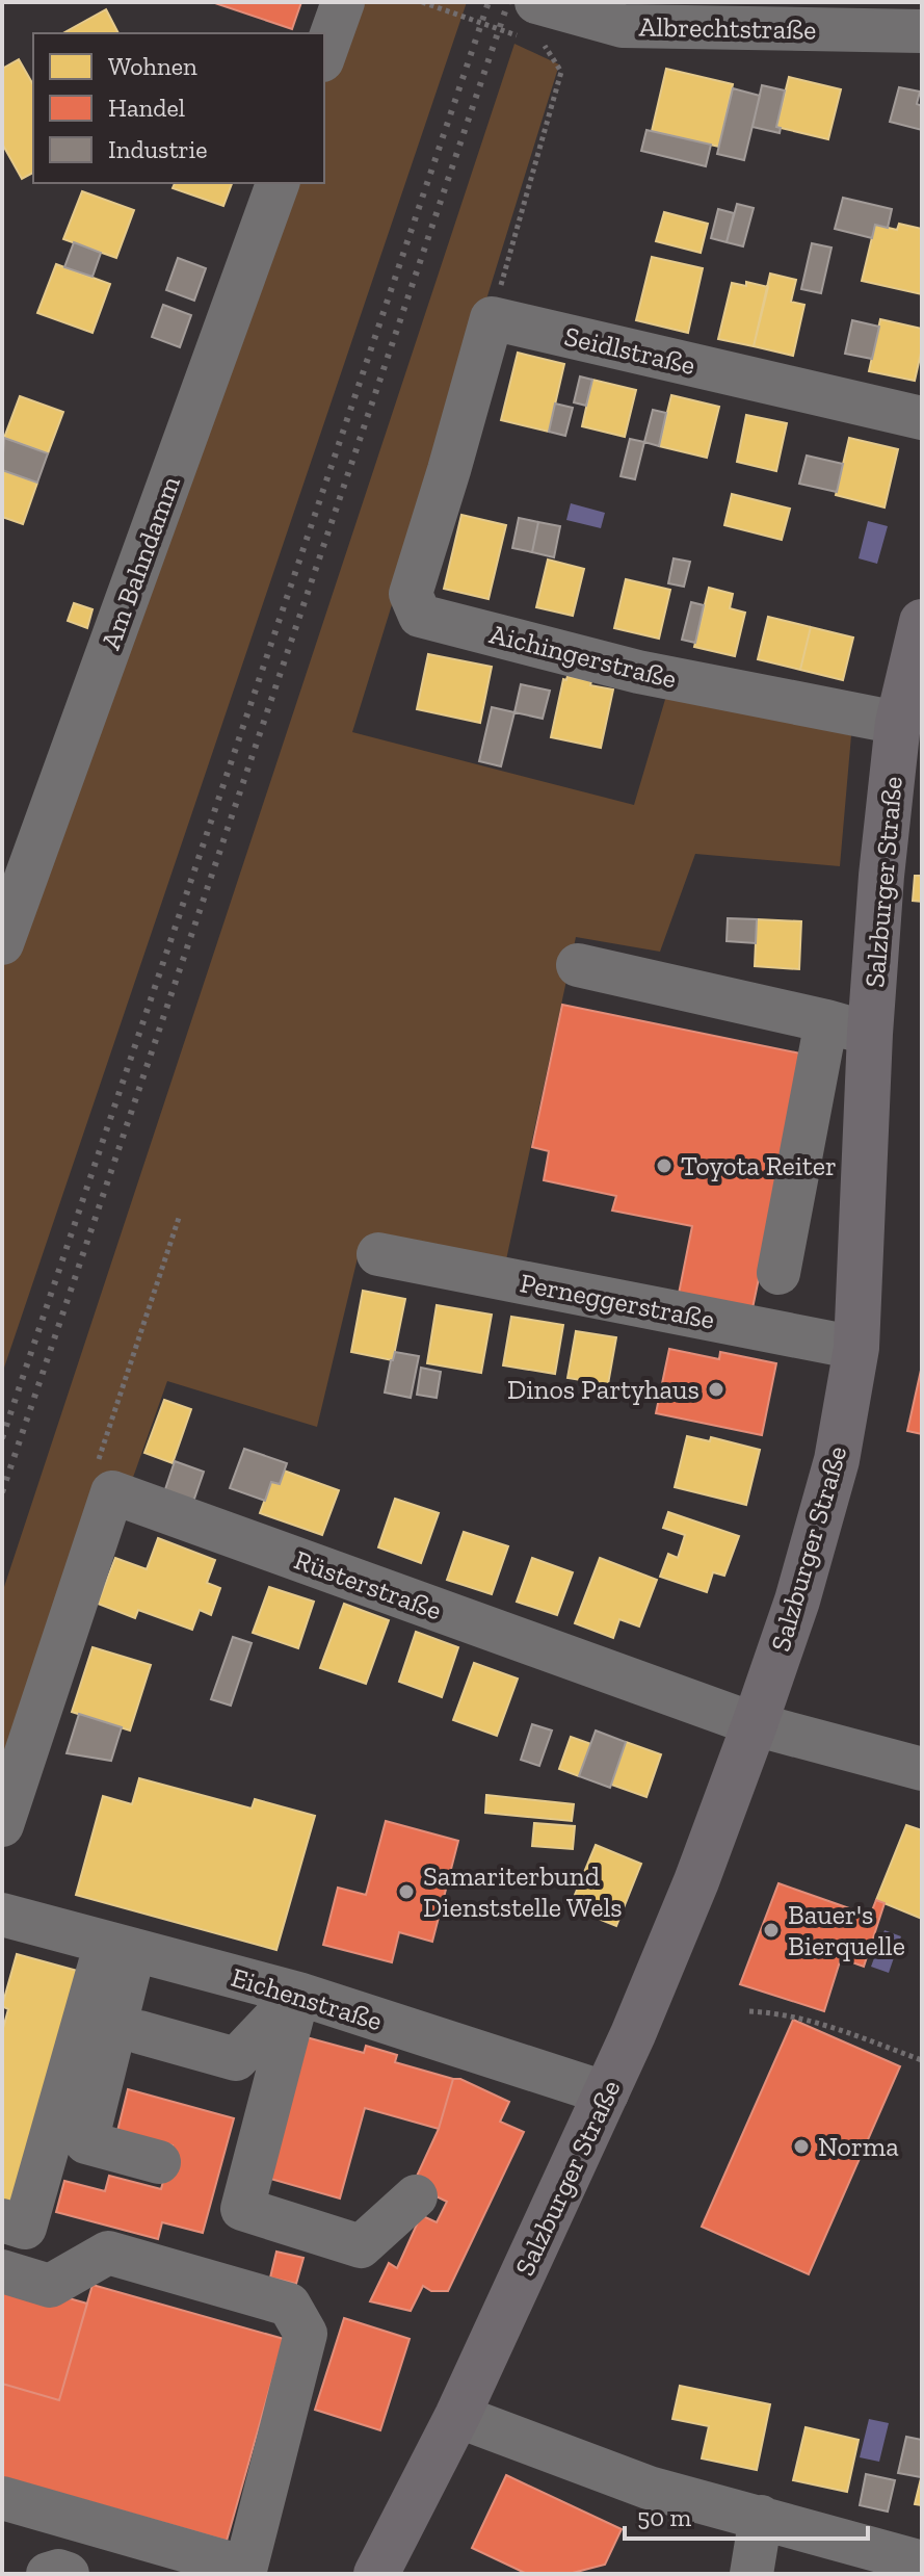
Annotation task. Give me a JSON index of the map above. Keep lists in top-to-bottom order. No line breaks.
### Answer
{"streets":{"main road":["Salzburger Straße"],"street":["Albrechtstraße","Seidlstraße","Am Bahndamm","Aichingerstraße","Perneggerstraße","Rüsterstraße","Eichenstraße"]},"crossings":[["Seidlstraße","Aichingerstraße"],["Aichingerstraße","Salzburger Straße"],["Salzburger Straße","Perneggerstraße"],["Salzburger Straße","Rüsterstraße"],["Salzburger Straße","Eichenstraße"]],"places":["Toyota Reiter","Dinos Partyhaus","Samariterbund Dienststelle Wels","Bauer's Bierquelle","Norma"],"legend":["Wohnen","Handel","Industrie"],"scale_bar":"50 m"}
